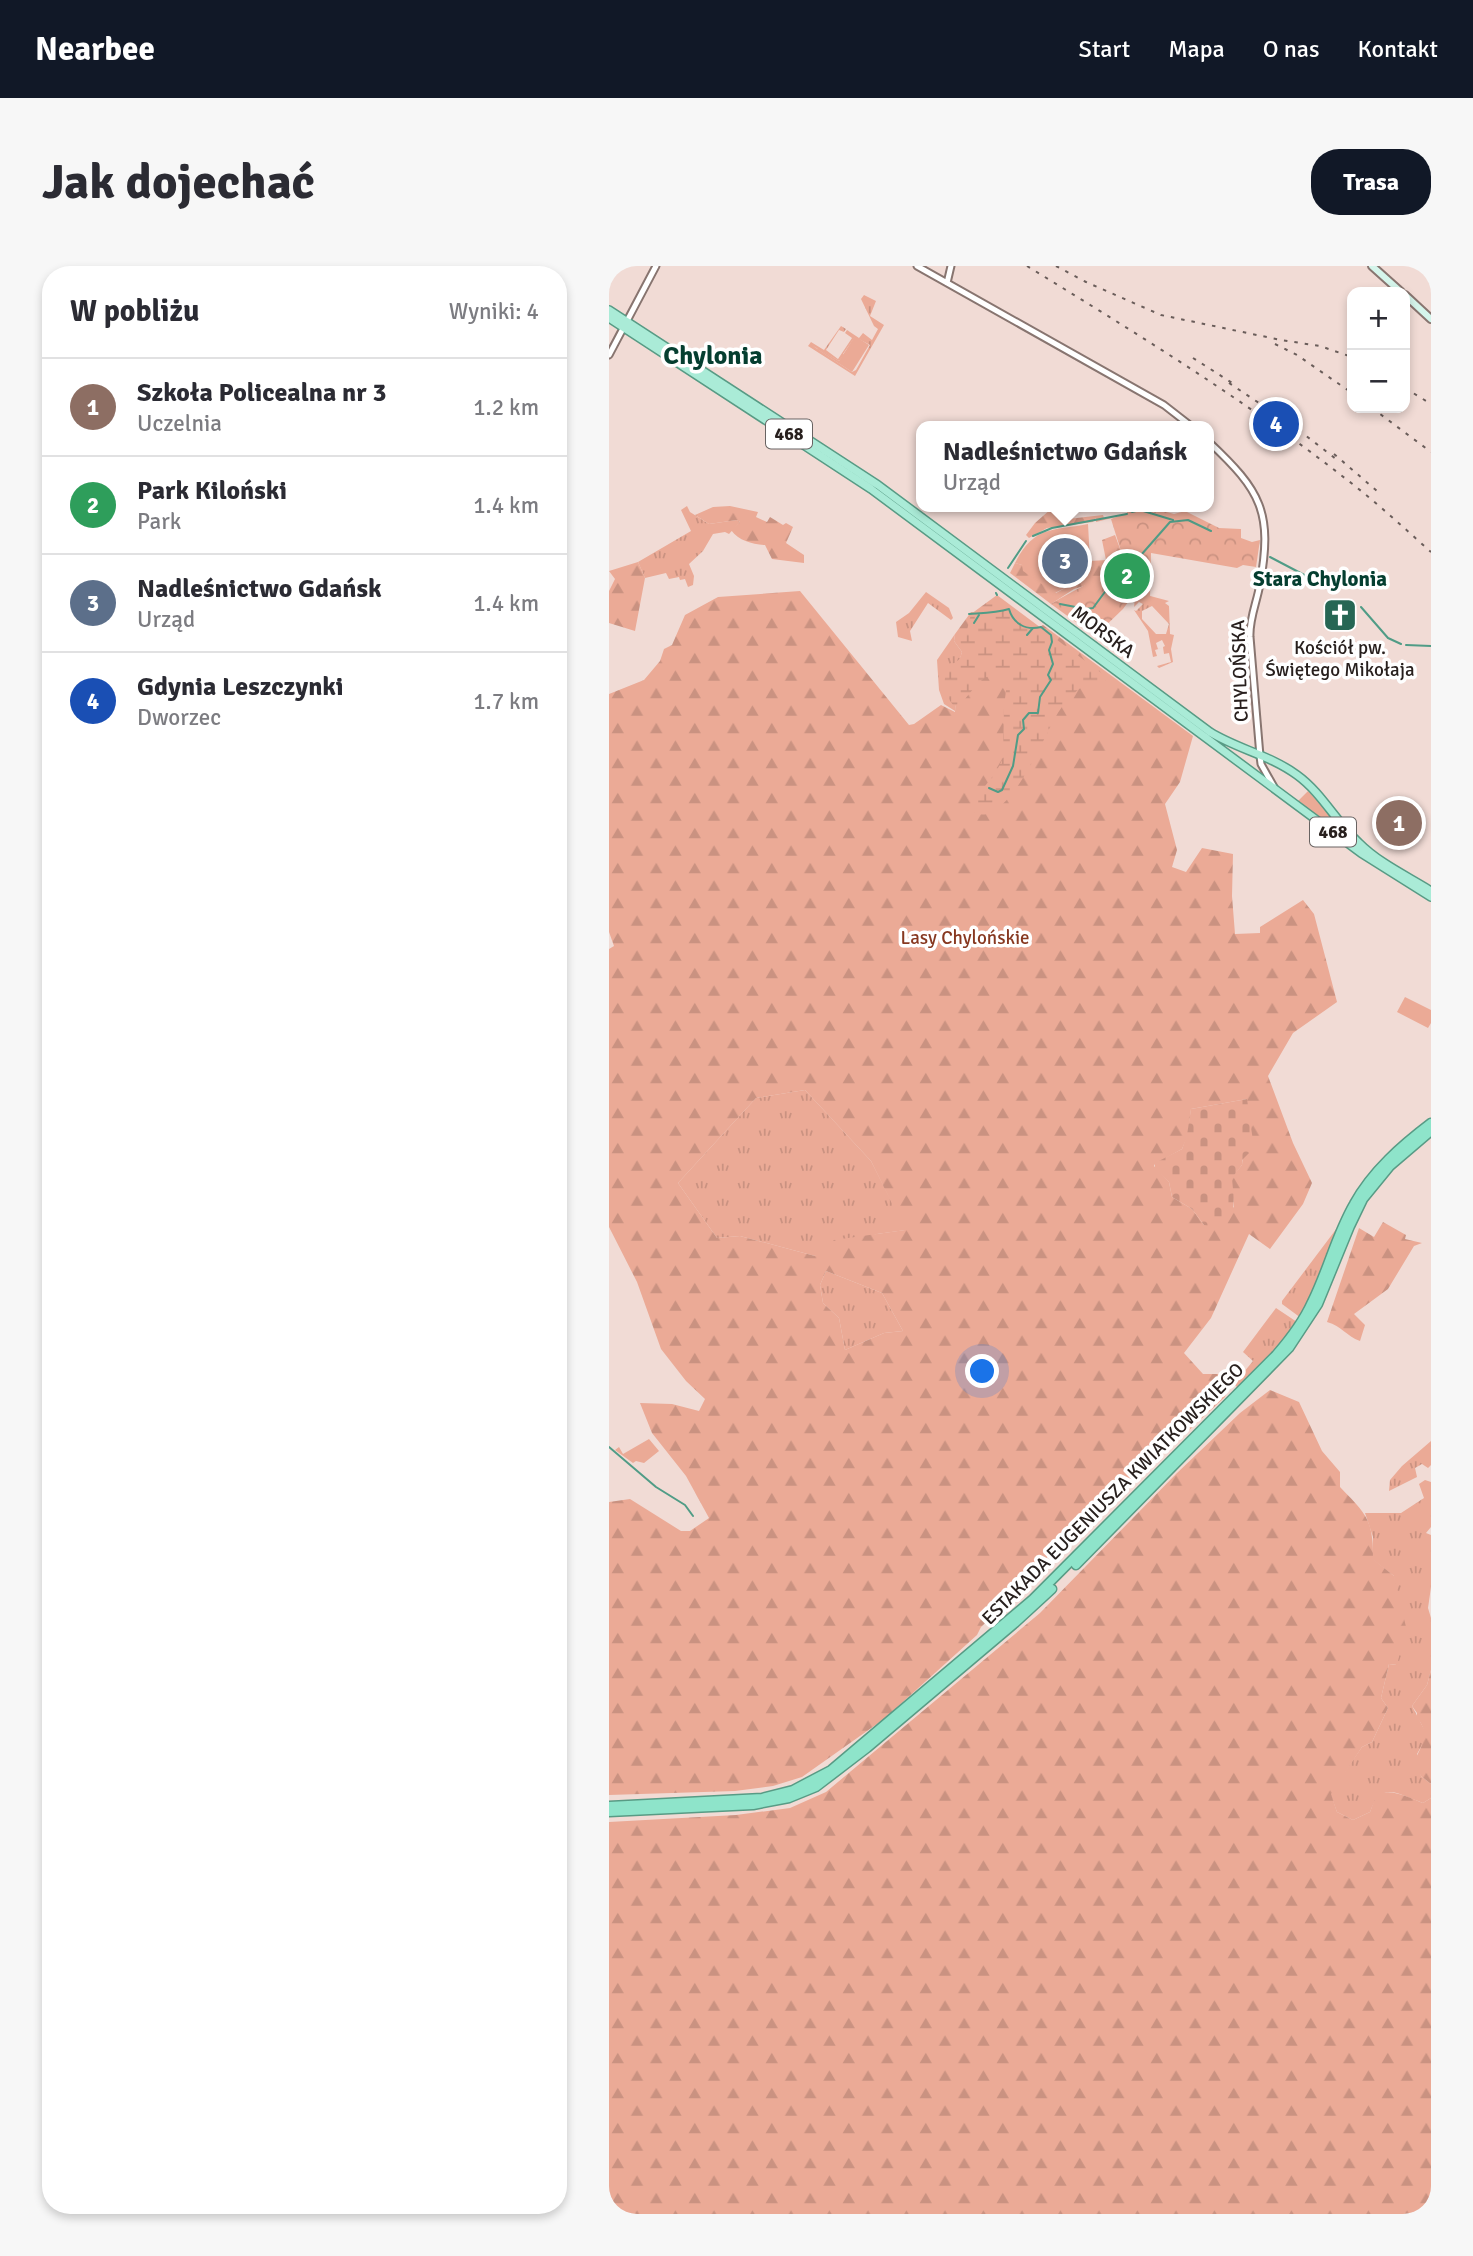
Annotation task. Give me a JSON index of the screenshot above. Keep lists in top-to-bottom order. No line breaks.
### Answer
{"streets":{"highway":["ESTAKADA EUGENIUSZA KWIATKOWSKIEGO"],"main road":["468","MORSKA"],"street":["CHYLOŃSKA"]},"crossings":[["MORSKA","CHYLOŃSKA"]],"districts":["Chylonia","Stara Chylonia"],"parks":["Lasy Chylońskie"],"places":{"church":["Kościół pw. Świętego Mikołaja"]},"page":{"header":"Nearbee","nav":["Start","Mapa","O nas","Kontakt"],"buttons":"Trasa","title":"Jak dojechać","heading":["W pobliżu","Wyniki: 4"],"map_buttons":["+","−"],"list":[{"mark":"1","name":"Szkoła Policealna nr 3","note":"Uczelnia","value":"1.2 km"},{"mark":"2","name":"Park Kiloński","note":"Park","value":"1.4 km"},{"mark":"3","name":"Nadleśnictwo Gdańsk","note":"Urząd","value":"1.4 km"},{"mark":"4","name":"Gdynia Leszczynki","note":"Dworzec","value":"1.7 km"}],"pins":["4","3","2","1"],"popup":["Nadleśnictwo Gdańsk","Urząd"]}}
